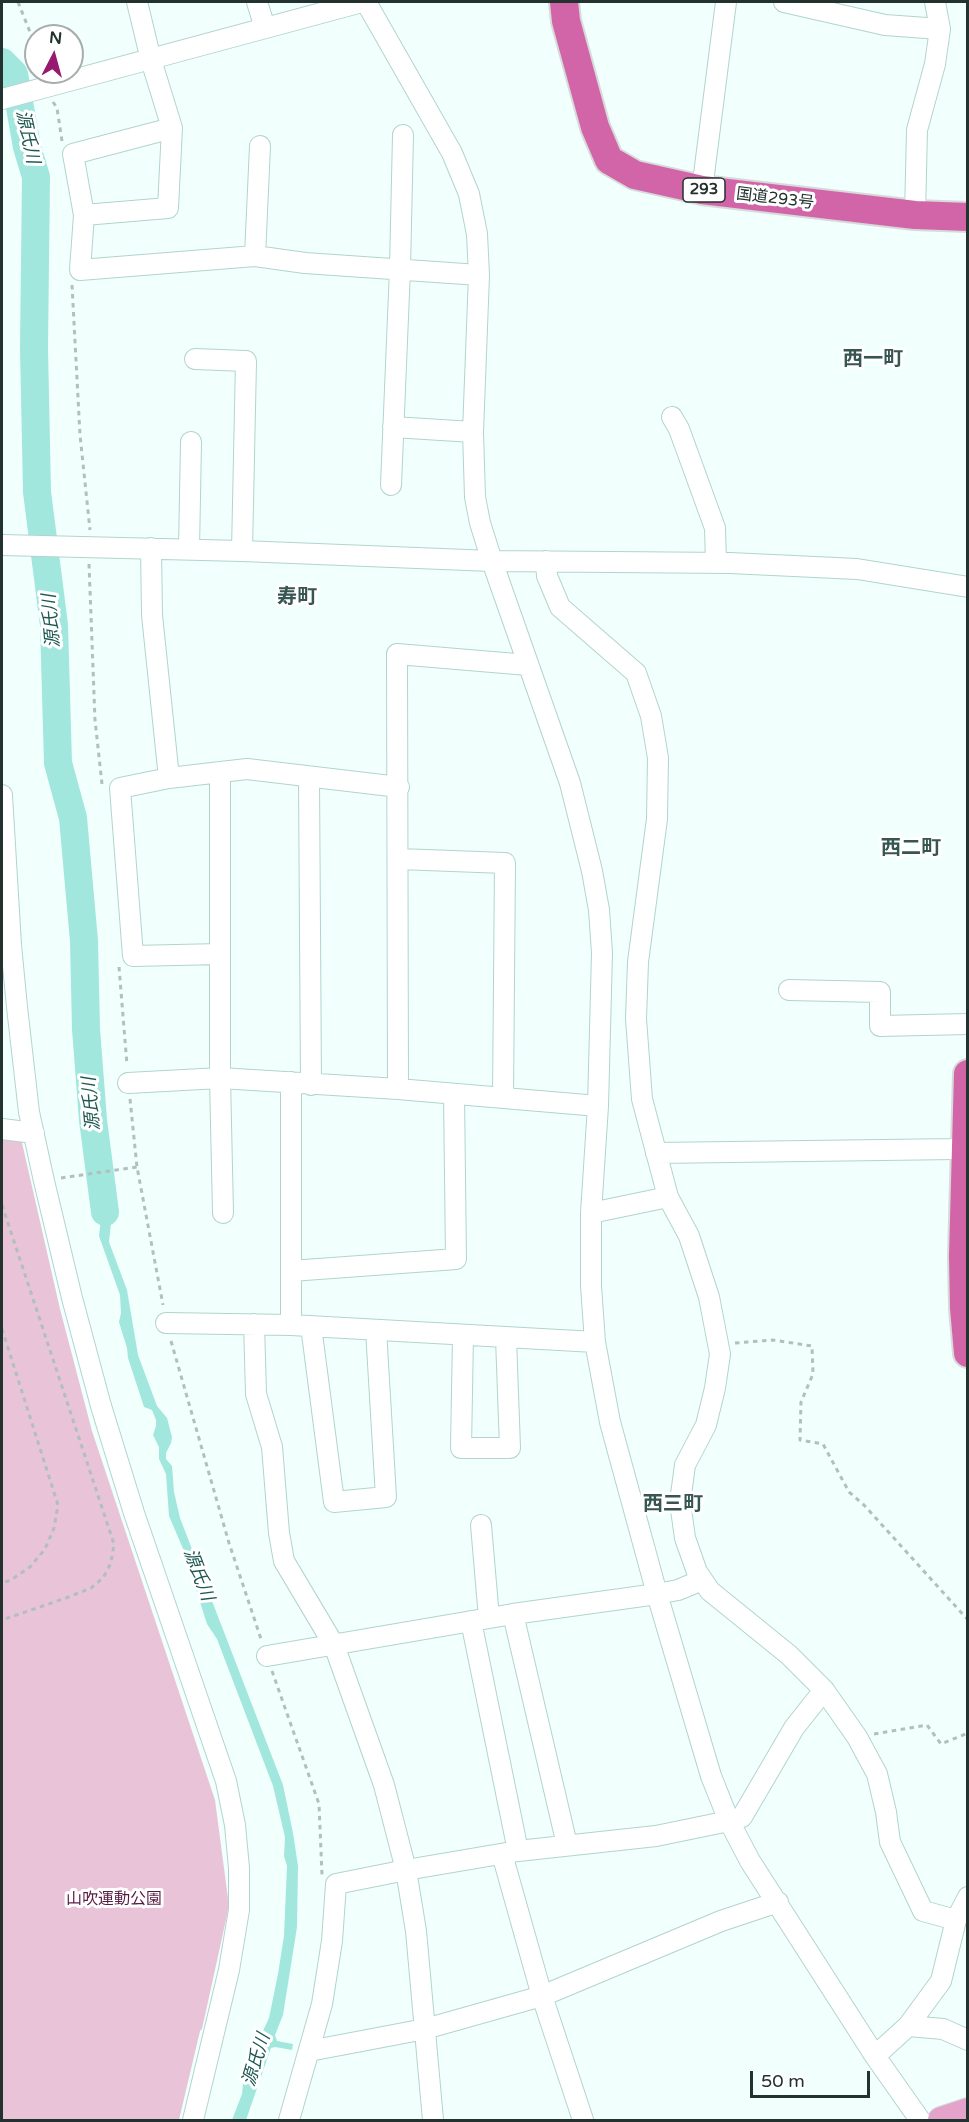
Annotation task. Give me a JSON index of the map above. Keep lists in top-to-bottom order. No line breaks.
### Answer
{"streets":{"highway":["293","国道293号"]},"districts":["西一町","寿町","西二町","西三町"],"water":["源氏川"],"parks":["山吹運動公園"],"scale_bar":"50 m","north":"top"}
